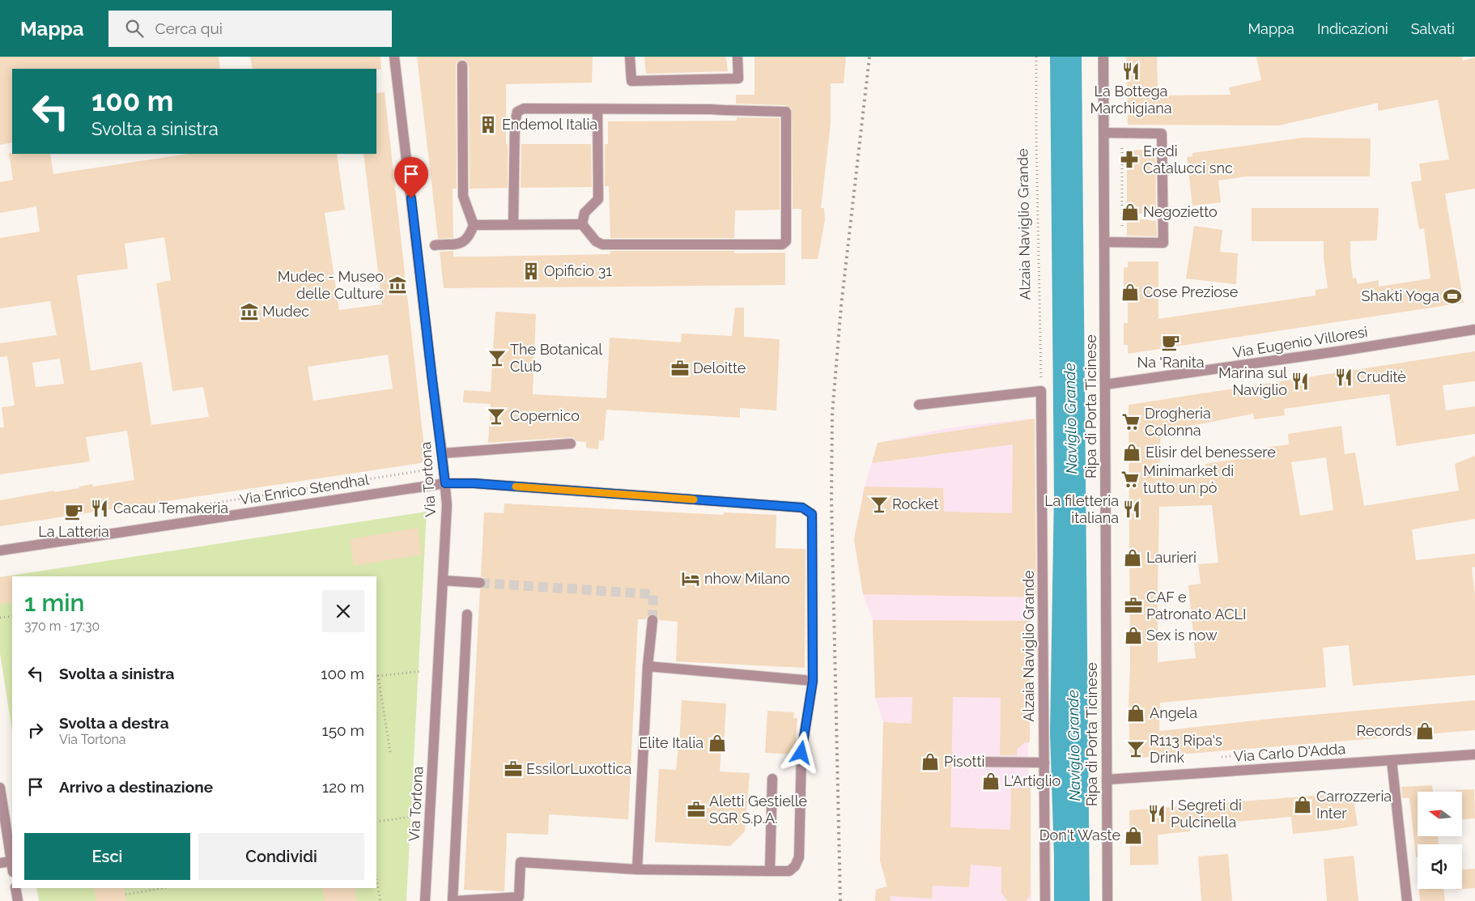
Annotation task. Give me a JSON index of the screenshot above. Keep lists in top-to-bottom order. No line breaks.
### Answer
{"streets":{"street":["Alzaia Naviglio Grande","Via Eugenio Villoresi","Ripa di Porta Ticinese","Via Tortona","Via Enrico Stendhal","Via Carlo D'Adda"]},"crossings":[["Via Eugenio Villoresi","Ripa di Porta Ticinese"],["Ripa di Porta Ticinese","Via Carlo D'Adda"],["Via Tortona","Via Enrico Stendhal"]],"water":["Naviglio Grande"],"places":{"restaurant":["La Bottega Marchigiana","Cruditè","Marina sul Naviglio","Cacau Temakeria","La filetteria italiana","I Segreti di Pulcinella"],"building":["Endemol Italia","Opificio 31"],"pharmacy":["Eredi Catalucci snc"],"shop":["Negozietto","Cose Preziose","Elisir del benessere","Laurieri","Sex is now","Angela","Records","Elite Italia","Pisotti","L'Artiglio","Carrozzeria Inter","Don't Waste"],"museum":["Mudec - Museo delle Culture","Mudec"],"sports":["Shakti Yoga"],"cafe":["Na 'Ranita","La Latteria"],"bar":["The Botanical Club","Copernico","Rocket","R113 Ripa's Drink"],"office":["Deloitte","CAF e Patronato ACLI","EssilorLuxottica","Aletti Gestielle SGR S.p.A."],"supermarket":["Drogheria Colonna","Minimarket di tutto un pò"],"hotel":["nhow Milano"]},"north":"left","page":{"header":"Mappa","search":"Cerca qui","nav":["Mappa","Indicazioni","Salvati"],"turn":["100 m","Svolta a sinistra"],"heading":["1 min","370 m · 17:30"],"list":[{"name":"Svolta a sinistra","value":"100 m"},{"name":"Svolta a destra","note":"Via Tortona","value":"150 m"},{"name":"Arrivo a destinazione","value":"120 m"}],"buttons":["Esci","Condividi"]}}
